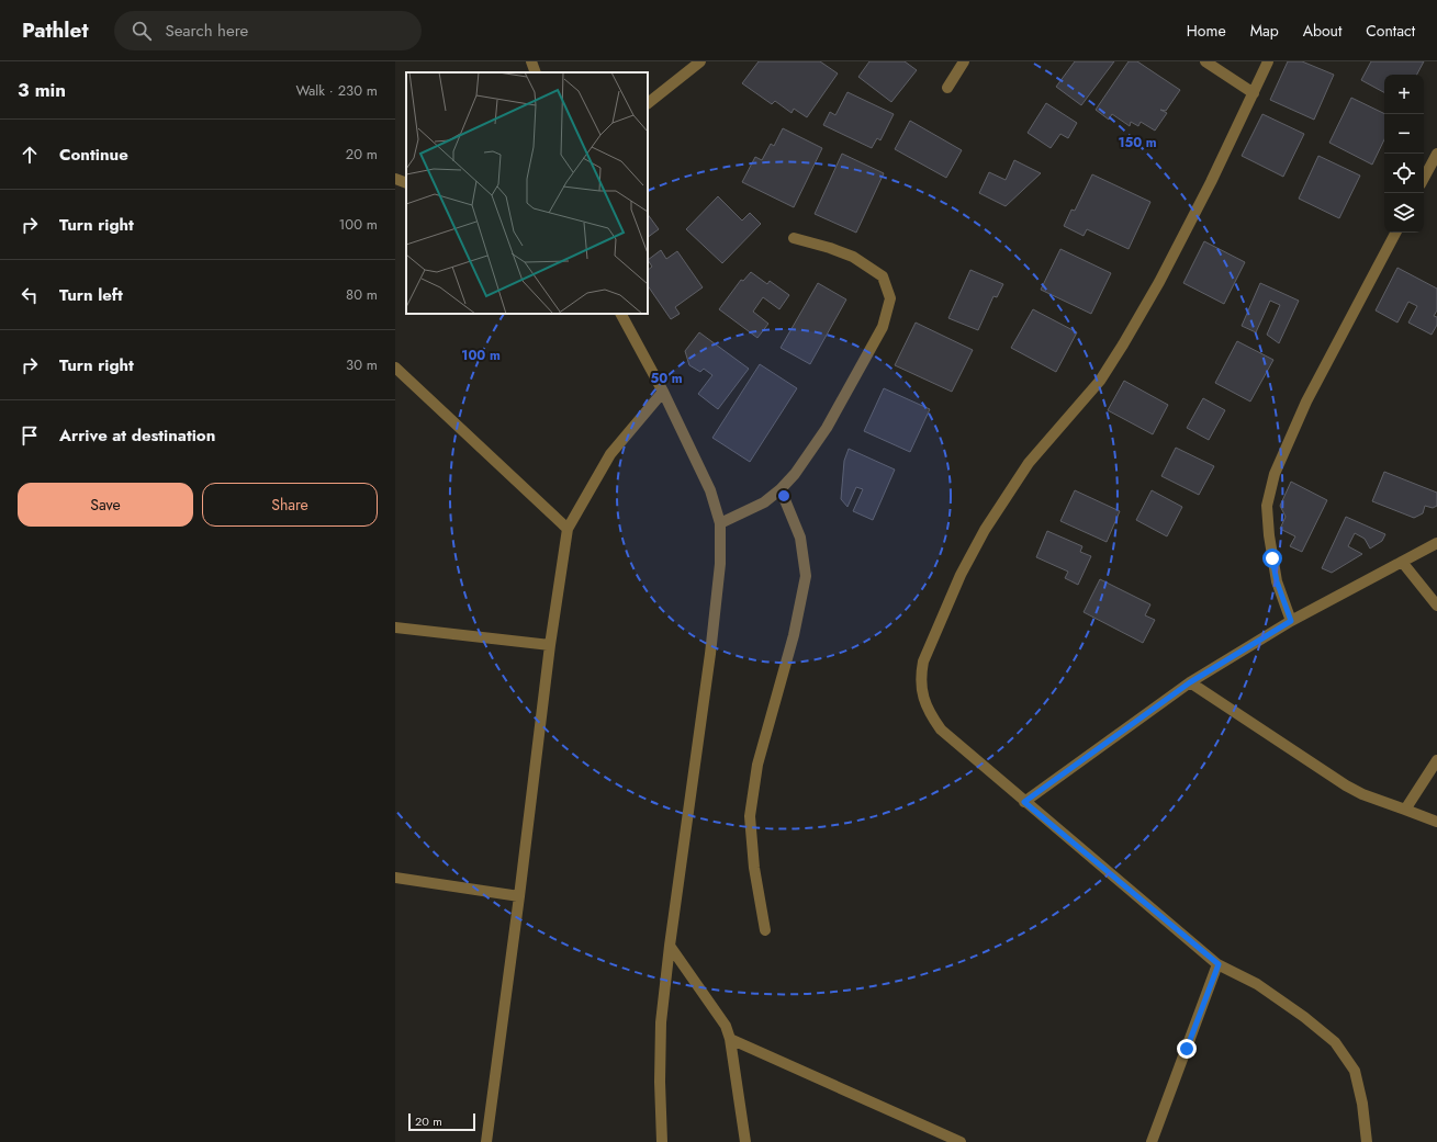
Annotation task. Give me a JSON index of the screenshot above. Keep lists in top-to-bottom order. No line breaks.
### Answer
{"scale_bar":"20 m","page":{"header":"Pathlet","search":"Search here","nav":["Home","Map","About","Contact"],"heading":["3 min","Walk · 230 m"],"map_buttons":["+","−"],"list":[["Continue","20 m"],["Turn right","100 m"],["Turn left","80 m"],["Turn right","30 m"],"Arrive at destination"],"buttons":["Save","Share"],"scale":"20 m"},"rings":["150 m","100 m","50 m"]}
